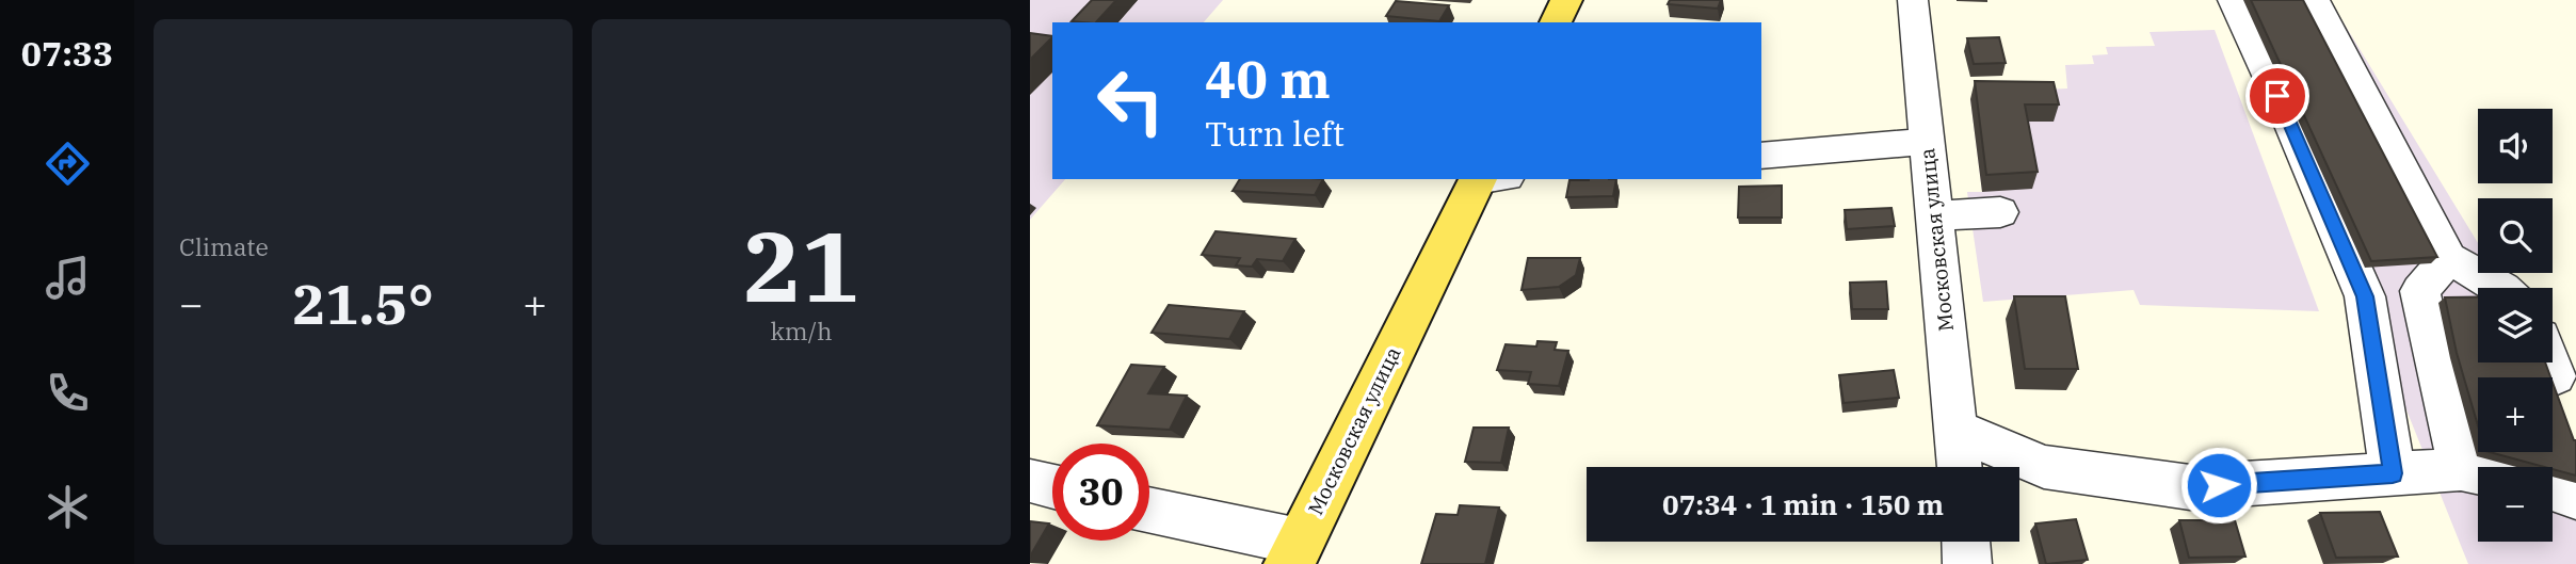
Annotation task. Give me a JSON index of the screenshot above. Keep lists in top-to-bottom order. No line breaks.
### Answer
{"streets":{"main road":["Московская улица"]},"page":{"tabs":"07:33","tile":["Climate",["21","km/h"]],"turn":["40 m","Turn left"],"map_buttons":["+","−"],"heat":["−","21.5°","+"],"limit":"30","trip":"07:34 · 1 min · 150 m"}}
